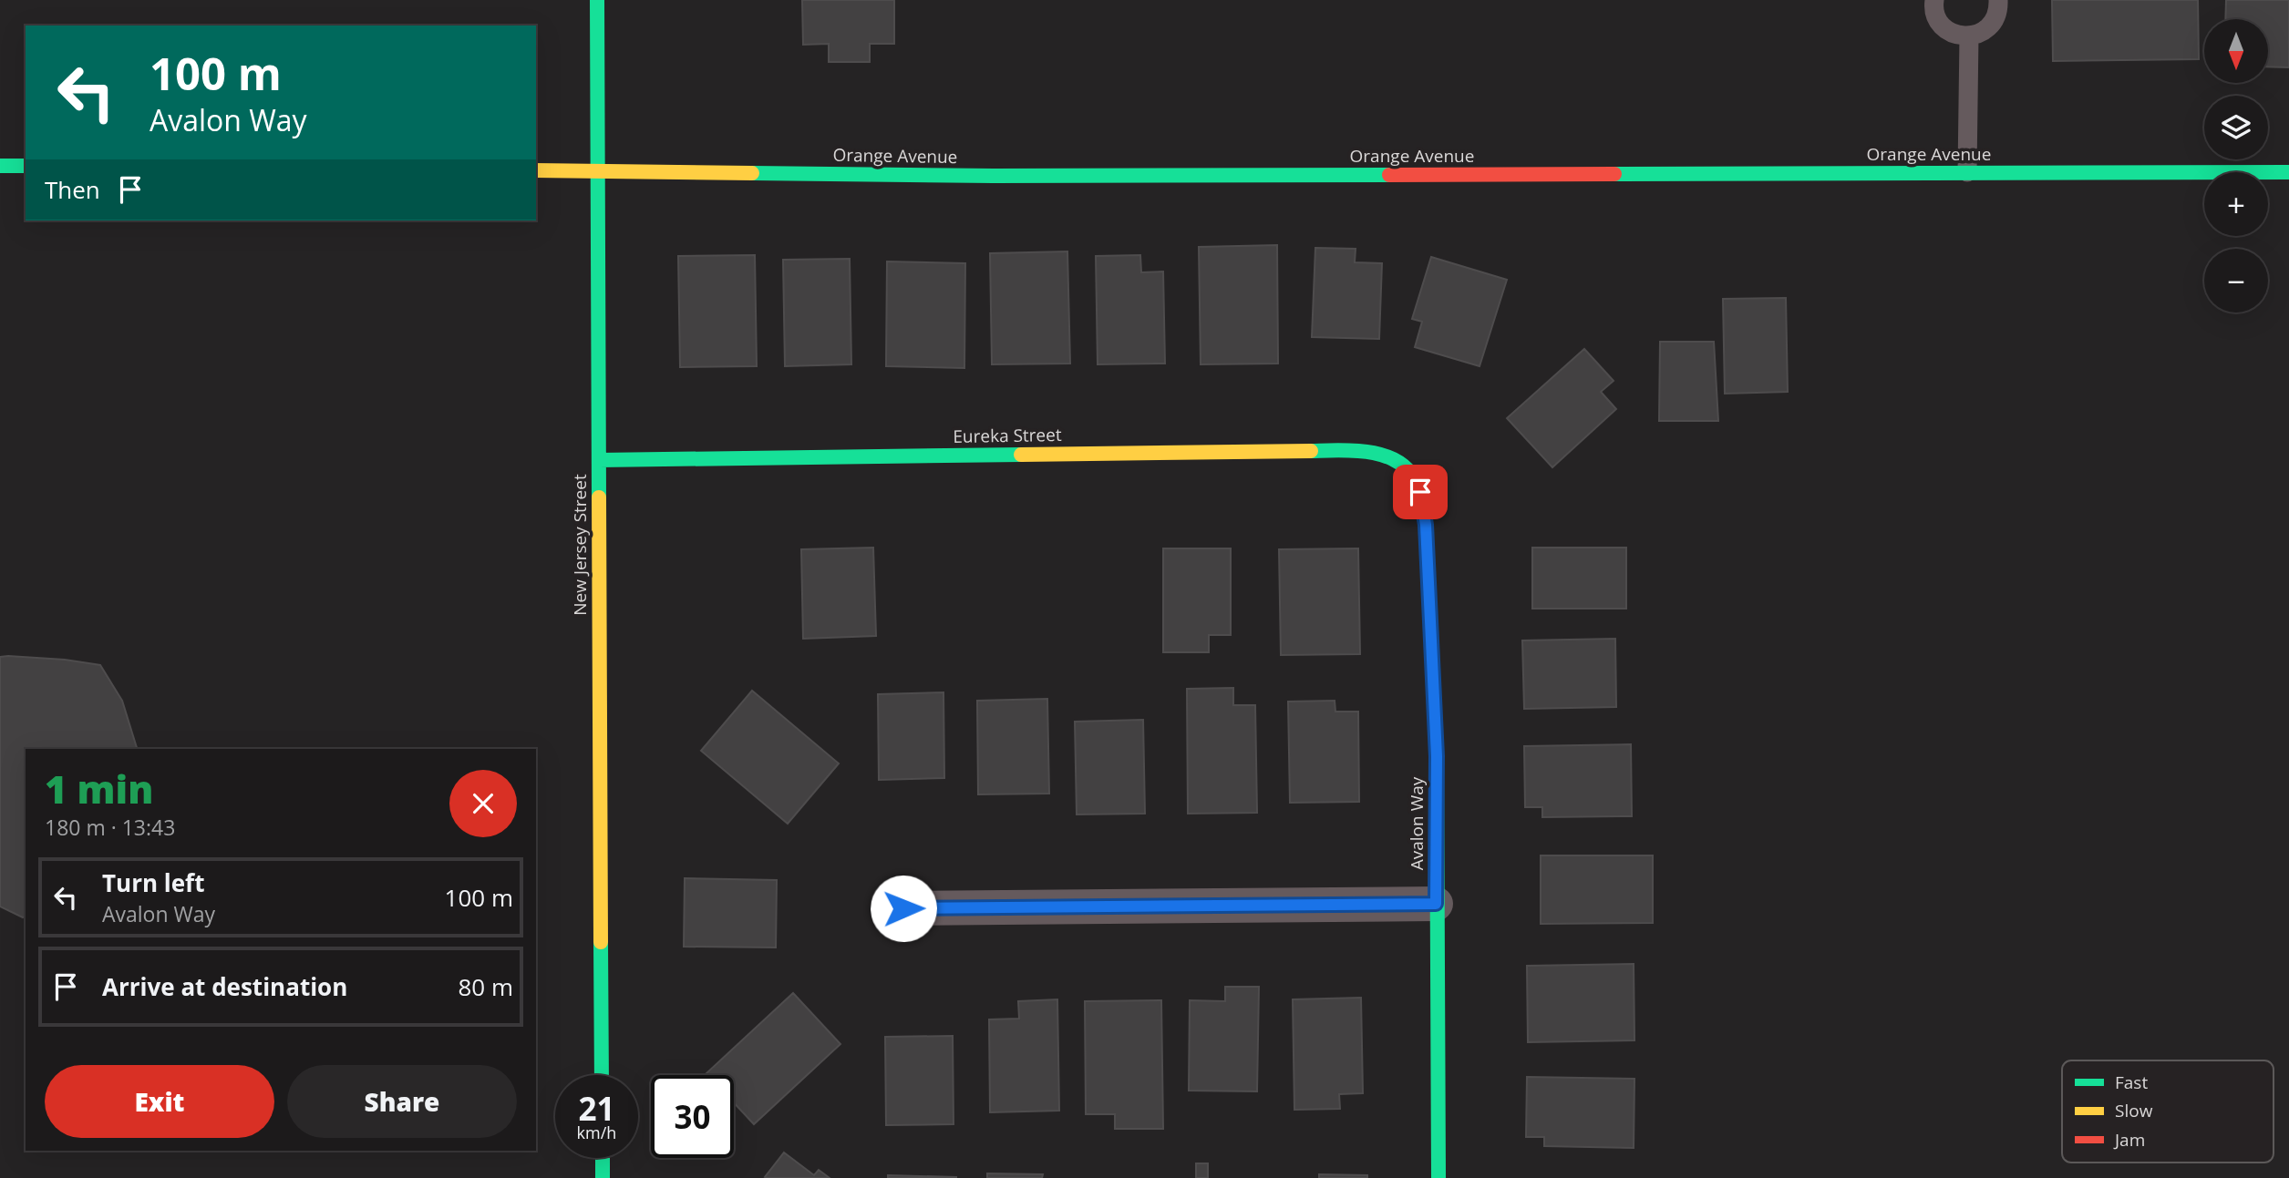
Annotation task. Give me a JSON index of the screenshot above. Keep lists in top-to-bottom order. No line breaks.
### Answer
{"streets":{"street":["Orange Avenue","Eureka Street","New Jersey Street","Avalon Way"]},"crossings":[["Orange Avenue","New Jersey Street"],["Eureka Street","New Jersey Street"],["Eureka Street","Avalon Way"]],"legend":["Fast","Slow","Jam"],"north":"bottom","page":{"map_buttons":["+","−"],"turn":["100 m","Avalon Way"],"then":"Then","heading":["1 min","180 m · 13:43"],"list":[{"name":"Turn left","note":"Avalon Way","value":"100 m"},{"name":"Arrive at destination","value":"80 m"}],"buttons":["Exit","Share"],"speed":"21 km/h","limit":"30"}}
